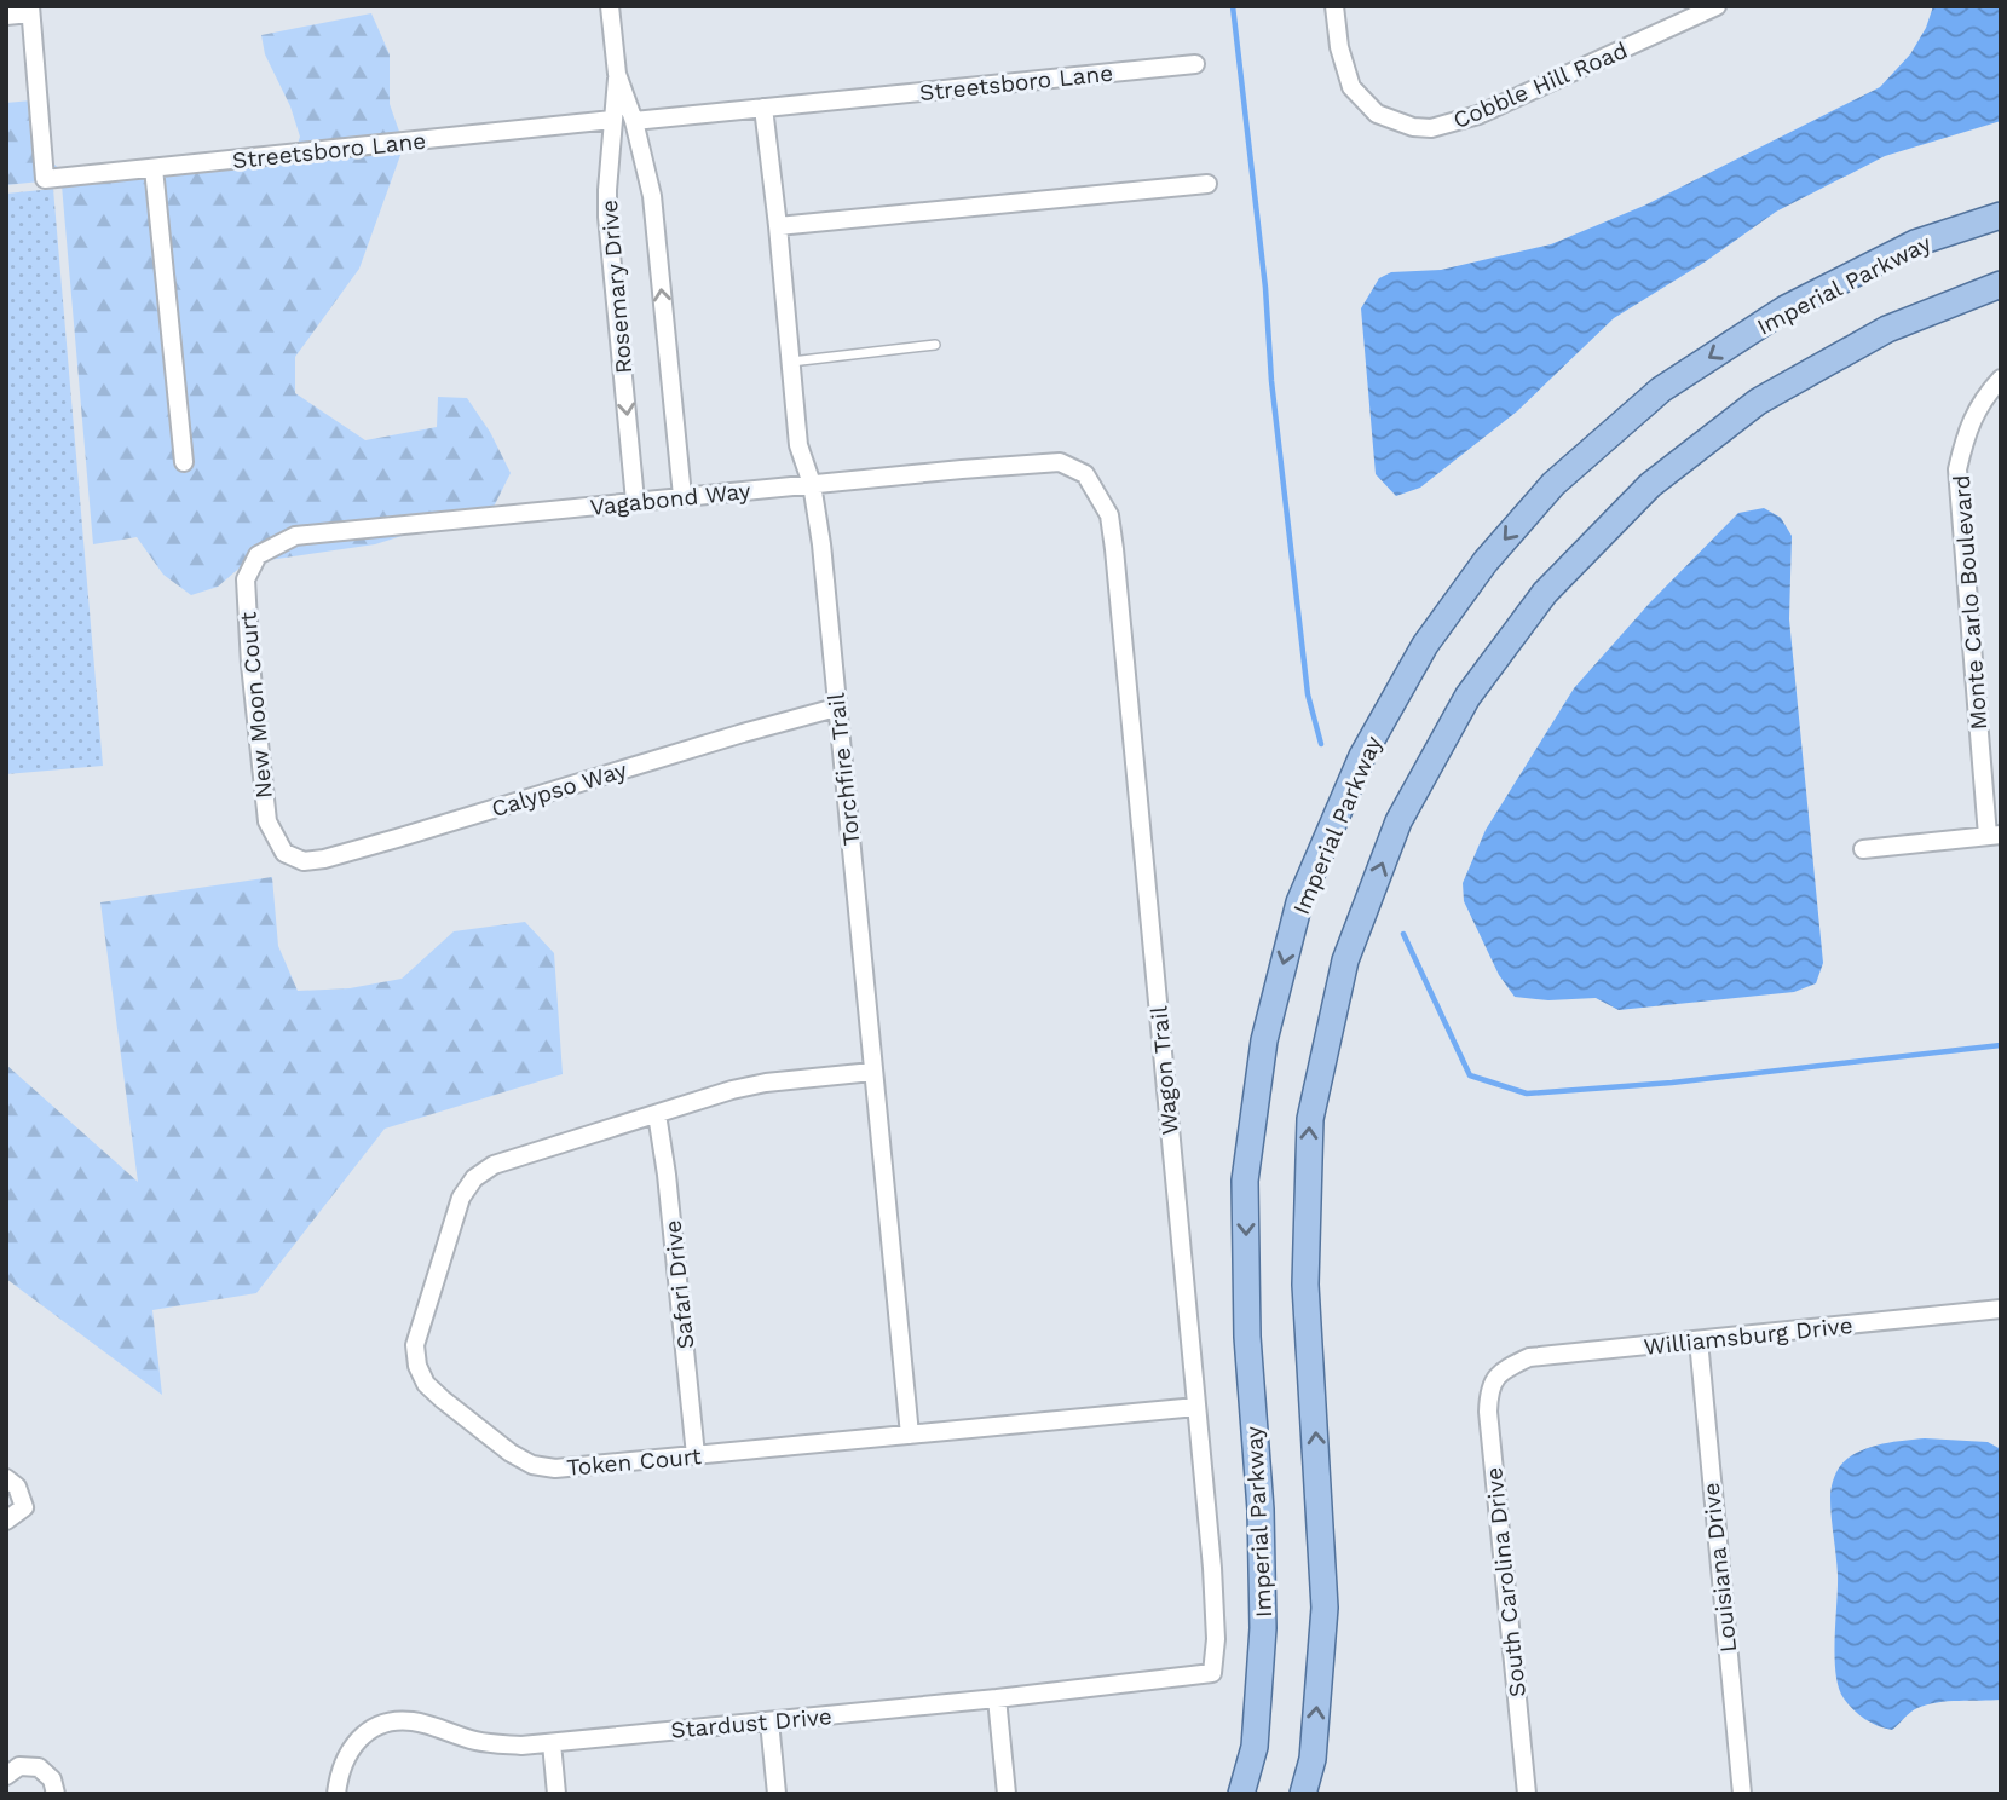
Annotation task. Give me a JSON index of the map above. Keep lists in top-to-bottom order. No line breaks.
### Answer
{"streets":{"main road":["Imperial Parkway"],"street":["Streetsboro Lane","Cobble Hill Road","Rosemary Drive","Vagabond Way","Monte Carlo Boulevard","New Moon Court","Torchfire Trail","Calypso Way","Wagon Trail","Safari Drive","Williamsburg Drive","Token Court","Louisiana Drive","South Carolina Drive","Stardust Drive"]},"crossings":[["Streetsboro Lane","Rosemary Drive"],["Streetsboro Lane","Torchfire Trail"],["Rosemary Drive","Vagabond Way"],["Vagabond Way","New Moon Court"],["Vagabond Way","Torchfire Trail"],["Vagabond Way","Wagon Trail"],["New Moon Court","Calypso Way"],["Torchfire Trail","Calypso Way"],["Torchfire Trail","Token Court"],["Wagon Trail","Token Court"],["Wagon Trail","Stardust Drive"],["Safari Drive","Token Court"],["Williamsburg Drive","Louisiana Drive"],["Williamsburg Drive","South Carolina Drive"]]}
